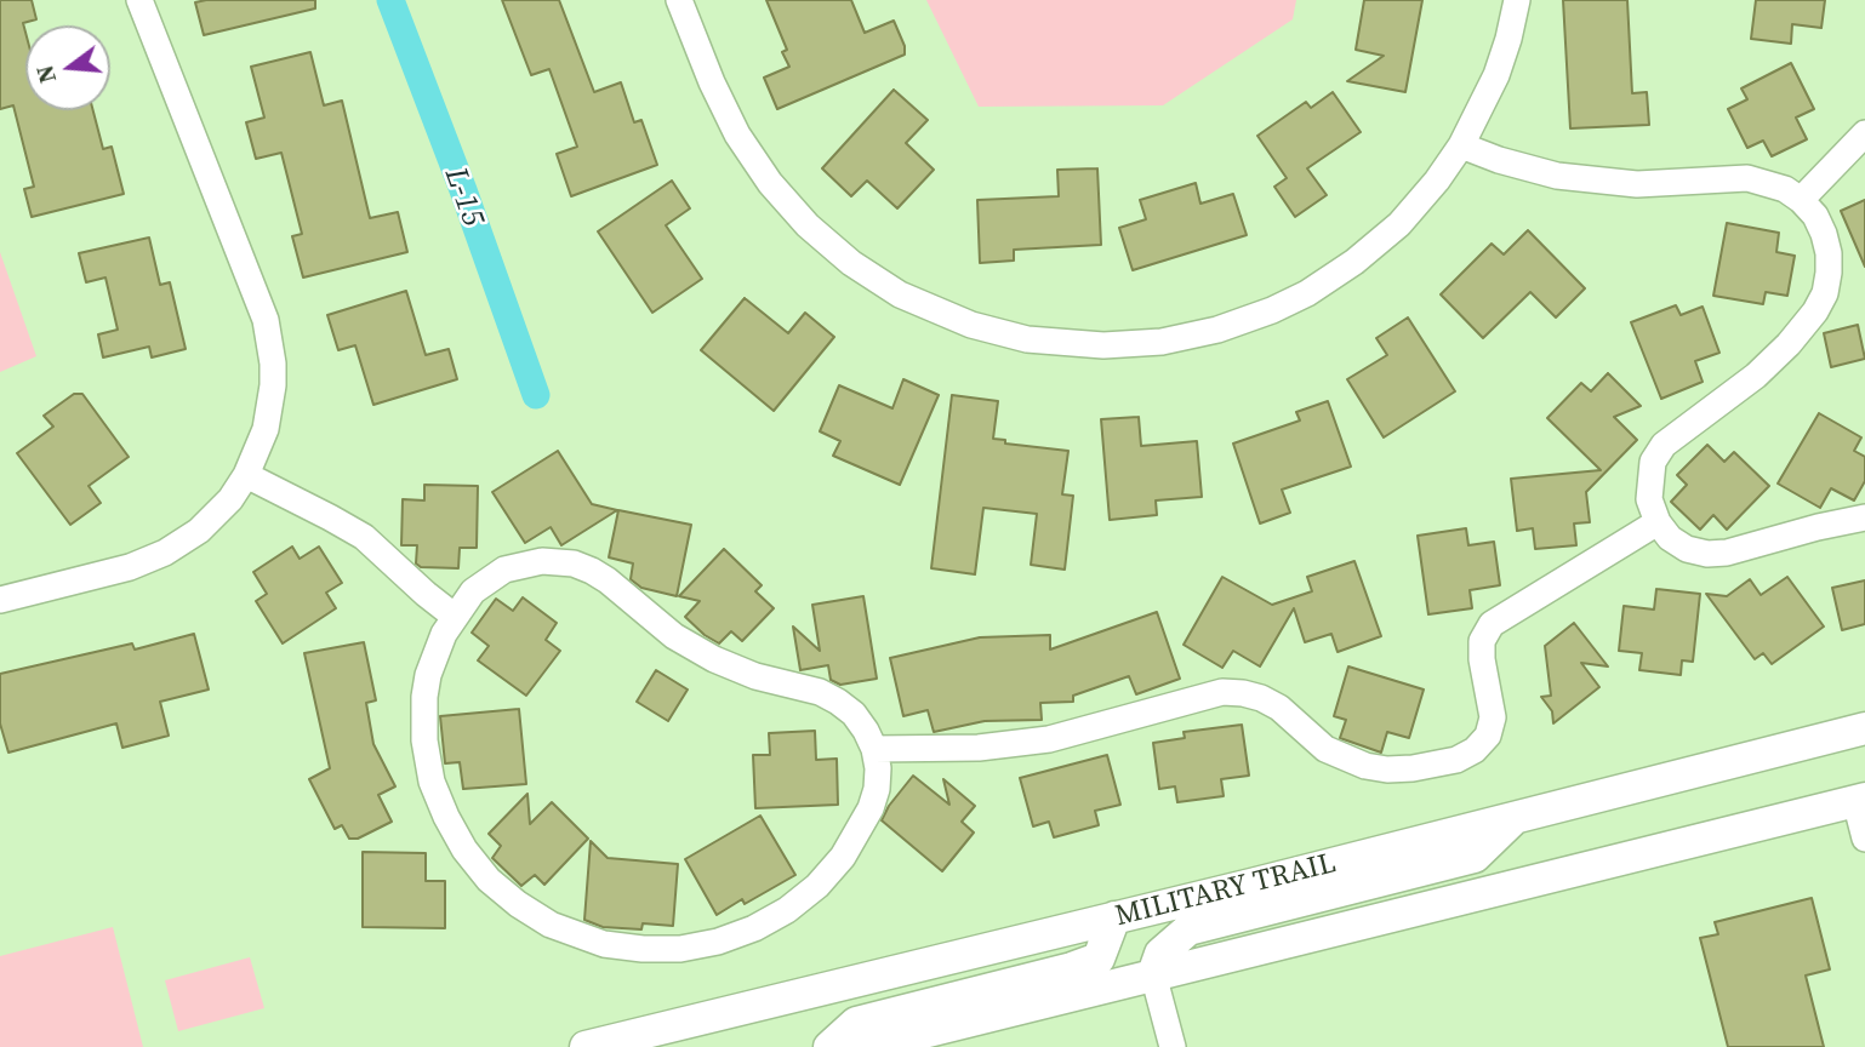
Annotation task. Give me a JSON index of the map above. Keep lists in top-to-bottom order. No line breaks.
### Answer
{"streets":{"main road":["MILITARY TRAIL"]},"water":["L-15"],"north":"left"}
